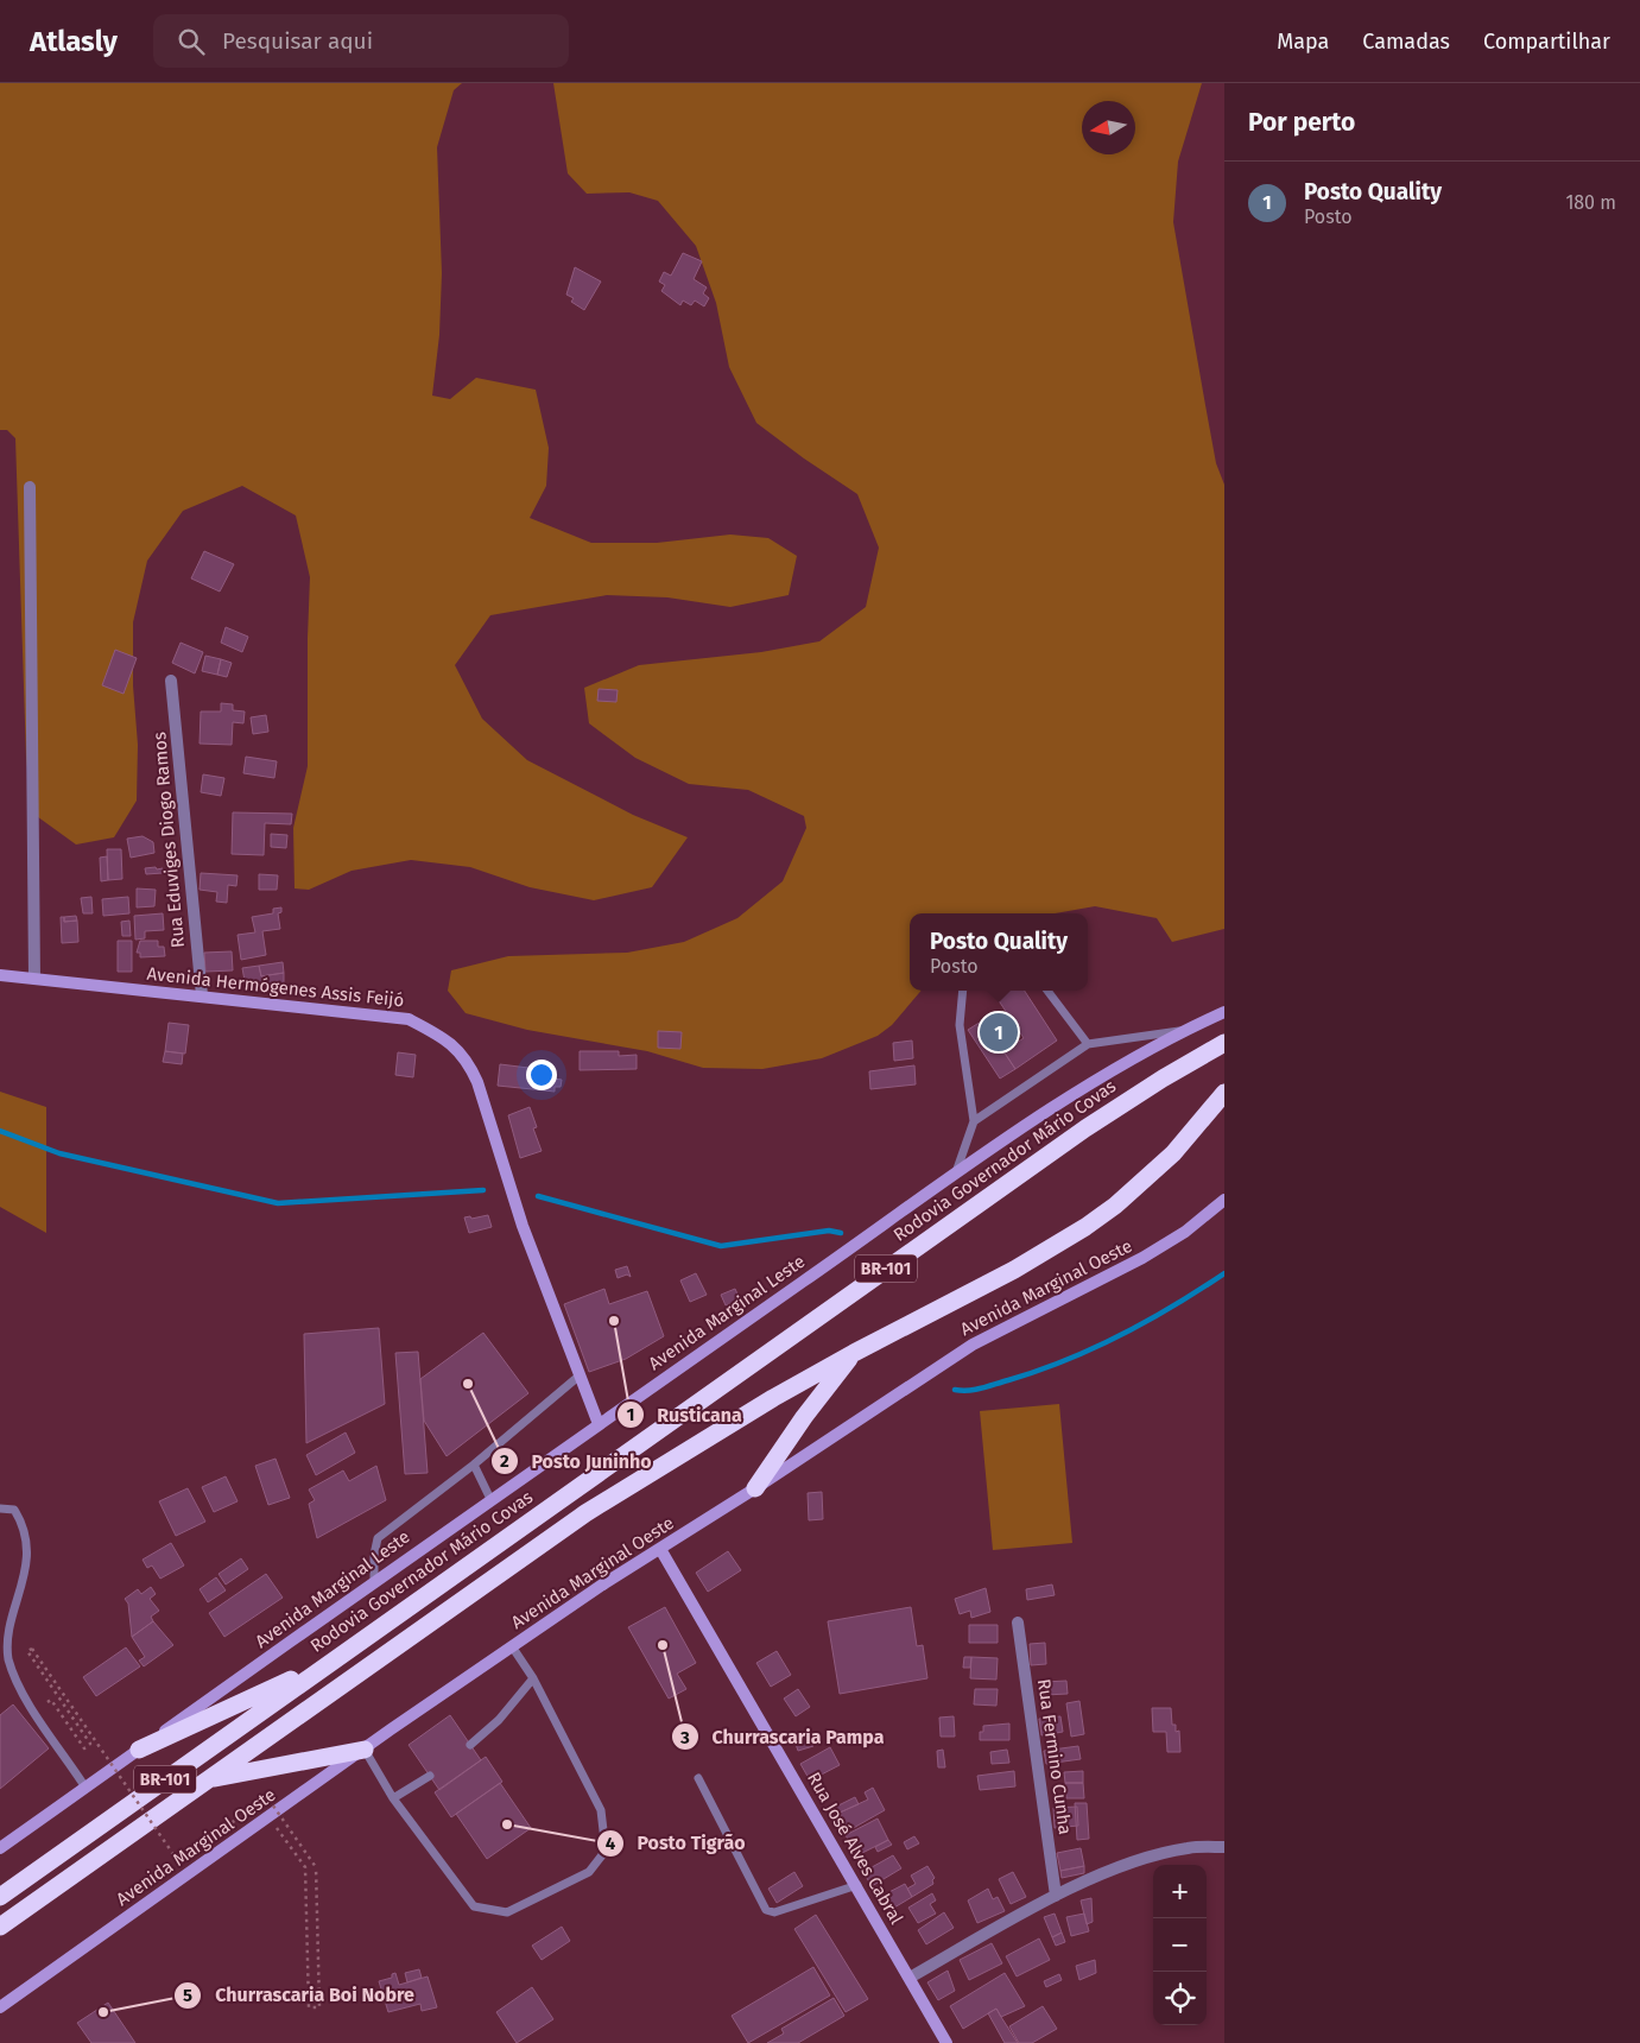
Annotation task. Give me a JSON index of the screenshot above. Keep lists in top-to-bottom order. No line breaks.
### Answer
{"streets":{"highway":["Rodovia Governador Mário Covas","BR-101"],"main road":["Avenida Hermógenes Assis Feijó","Avenida Marginal Oeste","Avenida Marginal Leste","Rua José Alves Cabral"],"street":["Rua Eduviges Diogo Ramos","Rua Fermino Cunha"]},"crossings":[["Rua Eduviges Diogo Ramos","Avenida Hermógenes Assis Feijó"],["Avenida Hermógenes Assis Feijó","Avenida Marginal Leste"],["Avenida Marginal Oeste","Rua José Alves Cabral"]],"places":["Rusticana","Posto Juninho","Churrascaria Pampa","Posto Tigrão","Churrascaria Boi Nobre"],"north":"left","page":{"header":"Atlasly","search":"Pesquisar aqui","nav":["Mapa","Camadas","Compartilhar"],"heading":"Por perto","list":[{"mark":"1","name":"Posto Quality","note":"Posto","value":"180 m"}],"popup":["Posto Quality","Posto"],"pins":"1","map_buttons":["+","−"]}}
